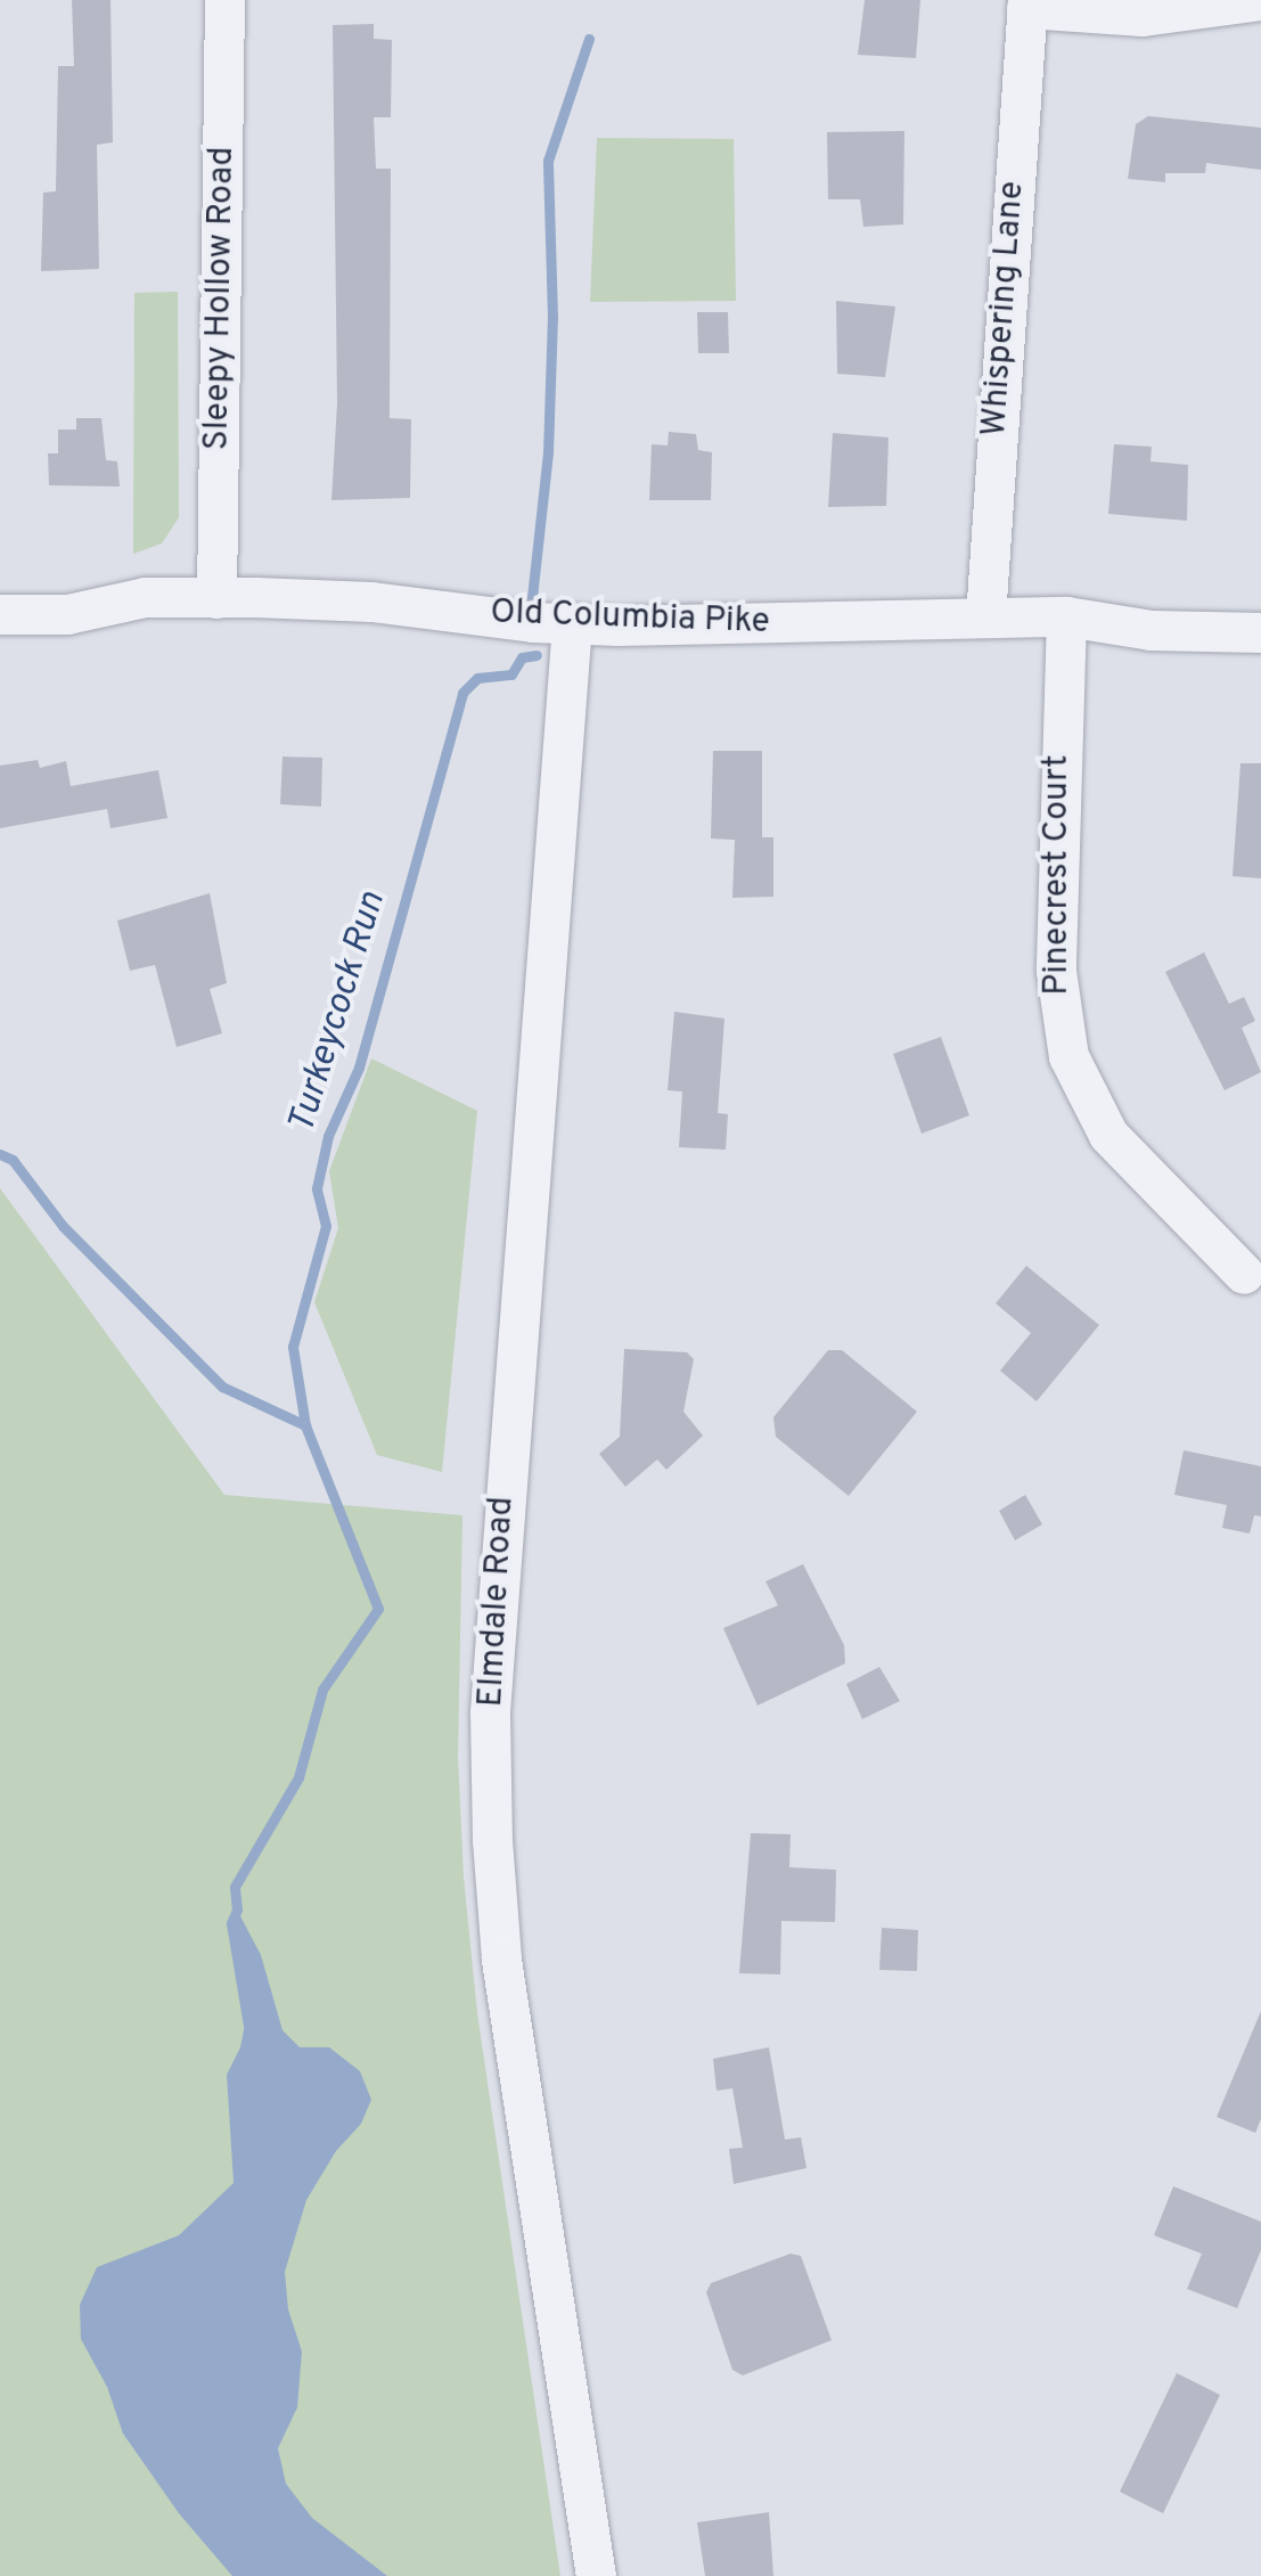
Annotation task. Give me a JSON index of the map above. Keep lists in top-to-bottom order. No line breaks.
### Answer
{"streets":{"street":["Sleepy Hollow Road","Whispering Lane","Old Columbia Pike","Pinecrest Court","Elmdale Road"]},"crossings":[["Sleepy Hollow Road","Old Columbia Pike"],["Whispering Lane","Old Columbia Pike"],["Old Columbia Pike","Pinecrest Court"],["Old Columbia Pike","Elmdale Road"]],"water":["Turkeycock Run"]}
